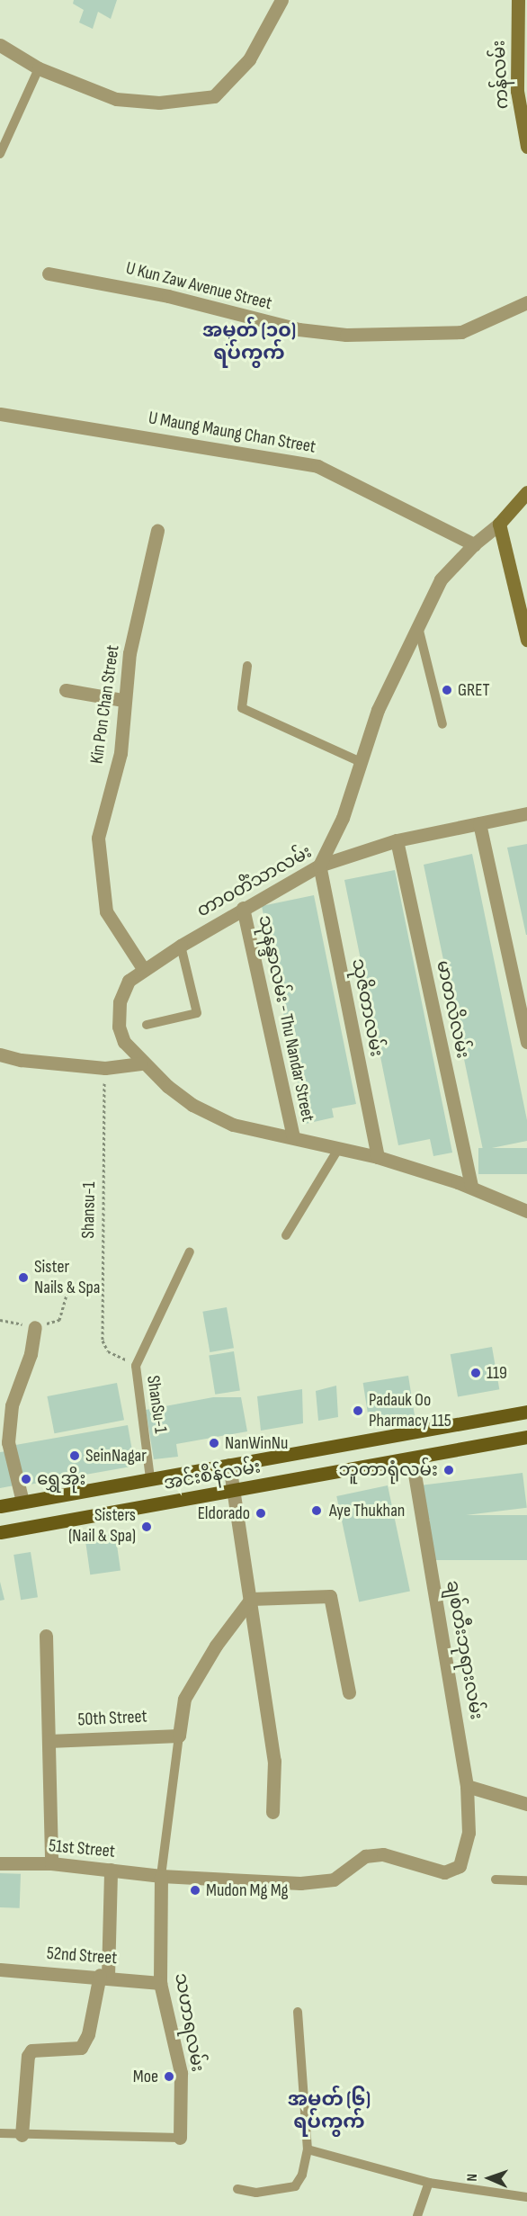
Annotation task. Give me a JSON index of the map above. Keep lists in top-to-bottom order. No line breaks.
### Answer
{"streets":{"main road":["ကန်လမ်း","အင်းစိန်လမ်း"],"street":["U Kun Zaw Avenue Street","U Maung Maung Chan Street","Kin Pon Chan Street","တာဝတိံသာလမ်း","သုဇိတာလမ်း","မာတလိလမ်း","သုနန္ဒာလမ်း - Thu Nandar Street","ချစ်တီးဘုရားလမ်း","50th Street","51st Street","52nd Street","သဟာရလမ်း"],"lane":["ShanSu-1"],"path":["Shansu-1"]},"crossings":[["Kin Pon Chan Street","တာဝတိံသာလမ်း"],["တာဝတိံသာလမ်း","သုဇိတာလမ်း"],["တာဝတိံသာလမ်း","မာတလိလမ်း"],["တာဝတိံသာလမ်း","သုနန္ဒာလမ်း - Thu Nandar Street"],["Shansu-1","ShanSu-1"],["အင်းစိန်လမ်း","ချစ်တီးဘုရားလမ်း"],["ချစ်တီးဘုရားလမ်း","51st Street"],["ချစ်တီးဘုရားလမ်း","သဟာရလမ်း"],["50th Street","သဟာရလမ်း"],["51st Street","သဟာရလမ်း"],["52nd Street","သဟာရလမ်း"]],"districts":["အမှတ် (၁၀) ရပ်ကွက်","အမှတ် (၆) ရပ်ကွက်"],"places":["GRET","Sister Nails & Spa","119","Padauk Oo Pharmacy 115","NanWinNu","SeinNagar","ဘူတာရုံလမ်း","ရွှေအိုး","Aye Thukhan","Eldorado","Sisters (Nail & Spa)","Mudon Mg Mg","Moe"],"north":"left"}
